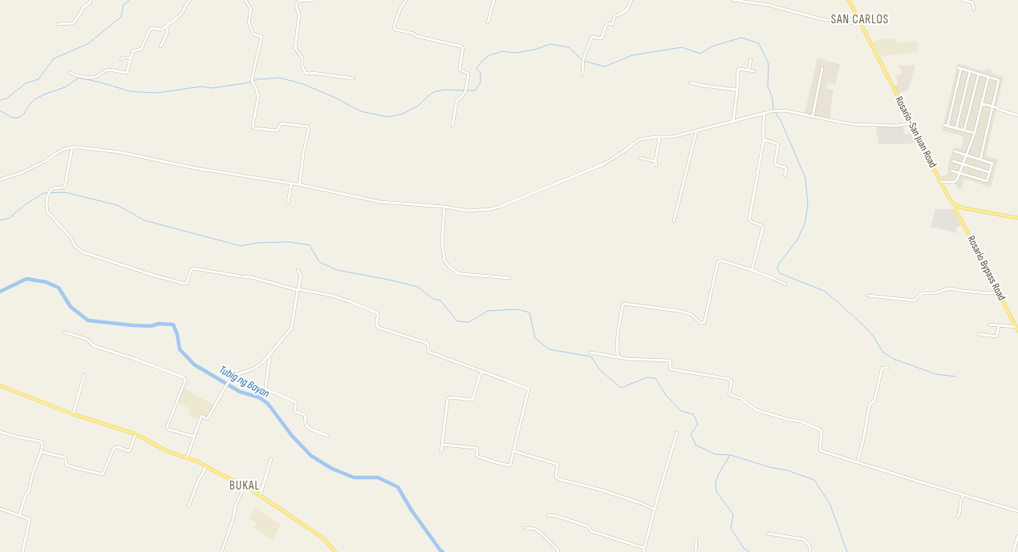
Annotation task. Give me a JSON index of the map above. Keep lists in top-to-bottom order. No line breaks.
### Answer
{"streets":{"main road":["Rosario-San Juan Road","Rosario Bypass Road"]},"crossings":[["Rosario-San Juan Road","Rosario Bypass Road"]],"districts":["SAN CARLOS","BUKAL"],"water":["Tubig ng Bayan"]}
